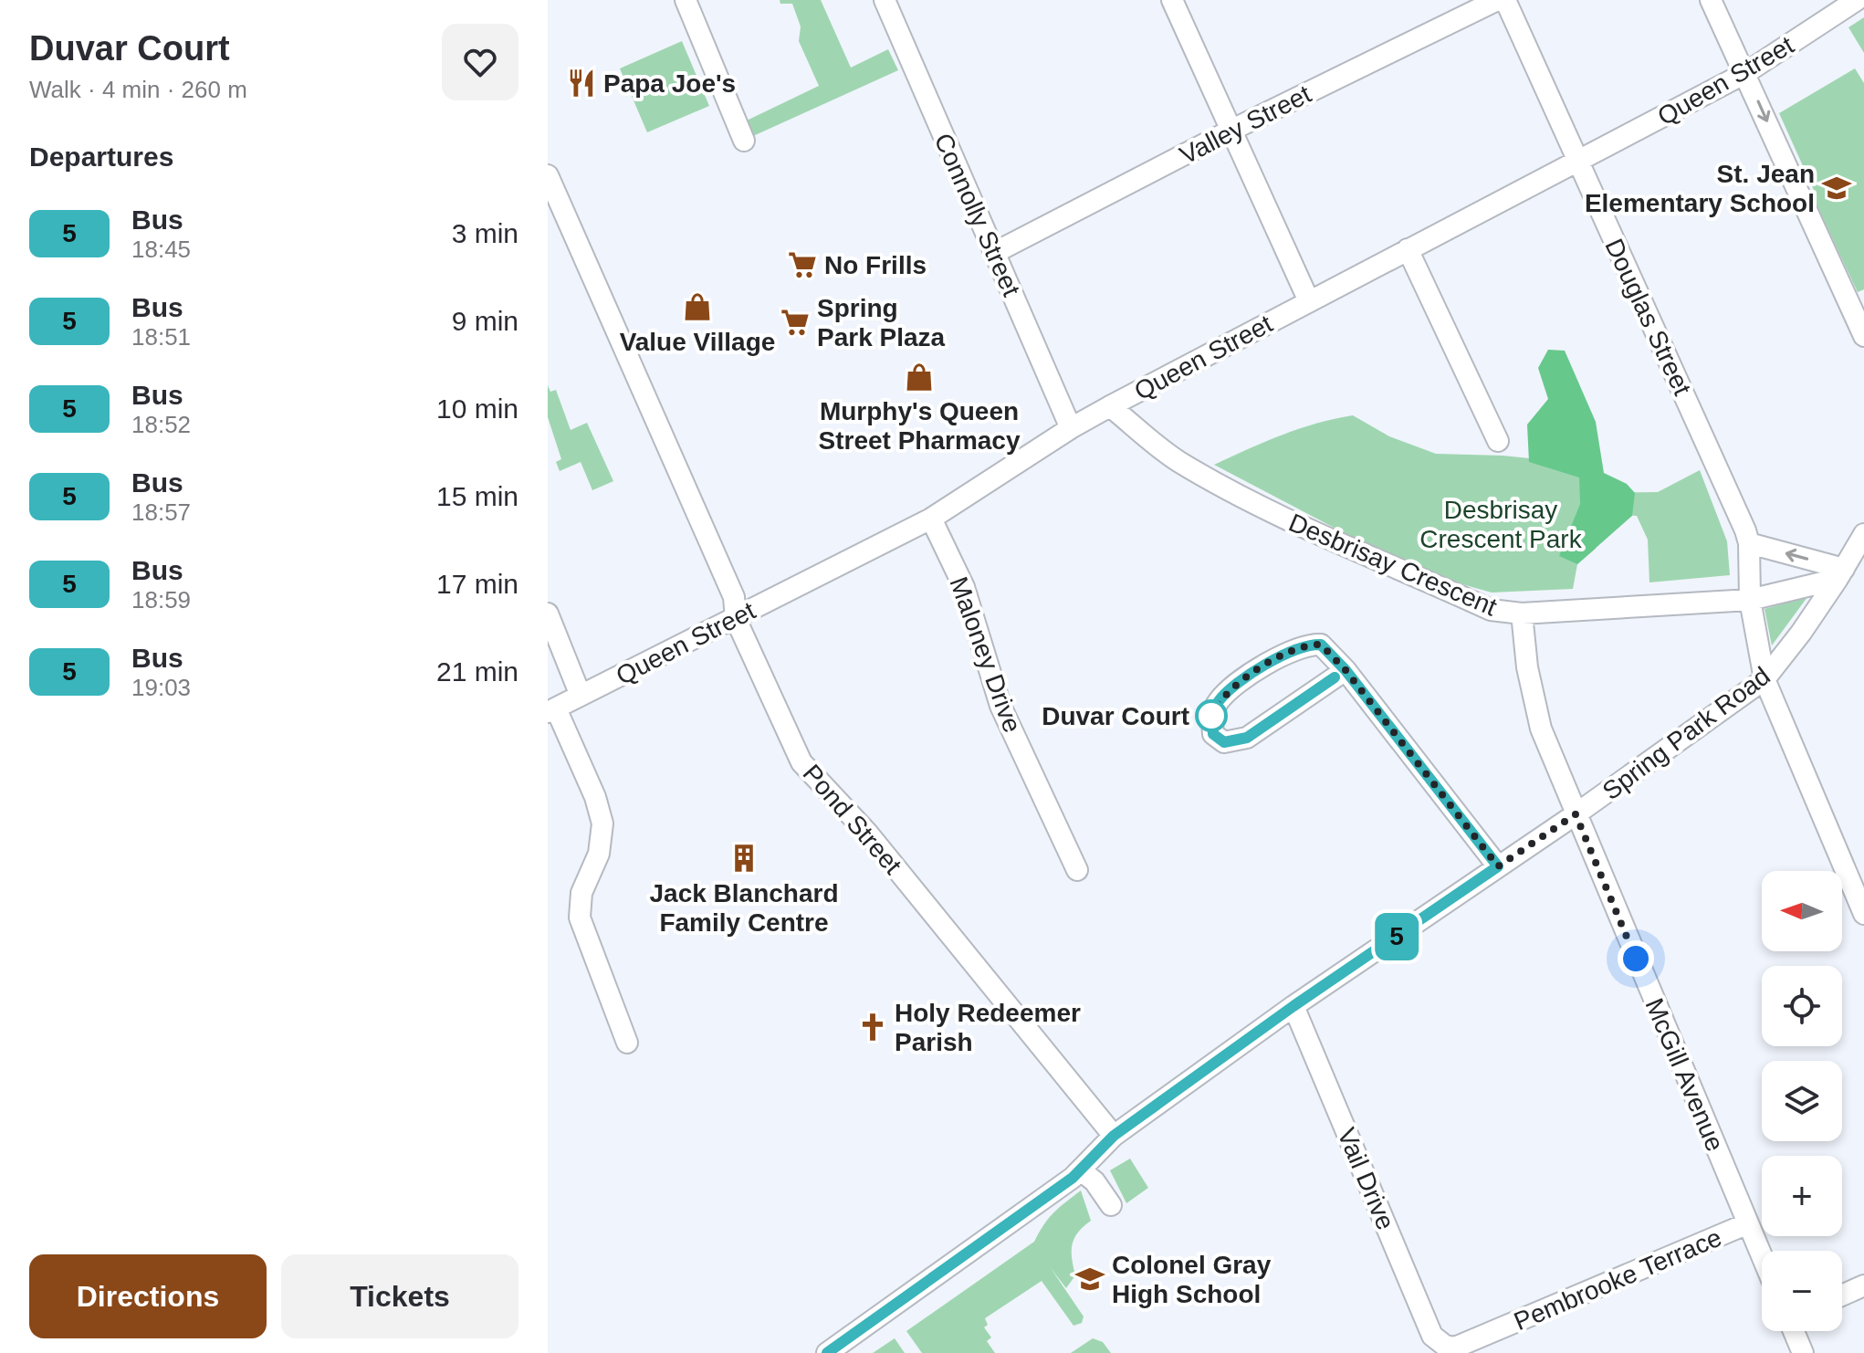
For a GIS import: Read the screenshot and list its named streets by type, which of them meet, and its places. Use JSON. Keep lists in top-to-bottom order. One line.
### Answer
{"streets":{"street":["Queen Street","Valley Street","Connolly Street","Douglas Street","Desbrisay Crescent","Maloney Drive","Spring Park Road","Pond Street","McGill Avenue","Vail Drive","Pembrooke Terrace"]},"crossings":[["Queen Street","Connolly Street"],["Queen Street","Douglas Street"],["Queen Street","Desbrisay Crescent"],["Queen Street","Maloney Drive"],["Queen Street","Pond Street"],["Valley Street","Connolly Street"],["Douglas Street","Desbrisay Crescent"],["Douglas Street","Spring Park Road"],["Desbrisay Crescent","Spring Park Road"],["Desbrisay Crescent","McGill Avenue"],["Spring Park Road","Pond Street"],["Spring Park Road","McGill Avenue"],["Spring Park Road","Vail Drive"],["McGill Avenue","Pembrooke Terrace"],["Vail Drive","Pembrooke Terrace"]],"parks":["Desbrisay Crescent Park"],"places":{"restaurant":["Papa Joe's"],"school or university":["St. Jean Elementary School","Colonel Gray High School"],"supermarket":["No Frills","Spring Park Plaza"],"shop":["Value Village","Murphy's Queen Street Pharmacy"],"other":["Duvar Court"],"building":["Jack Blanchard Family Centre"],"church":["Holy Redeemer Parish"]},"lines":["bus line 5"],"north":"left","page":{"heading":[["Duvar Court","Walk · 4 min · 260 m"],"Departures"],"on_map":"5","list":[{"mark":"5","name":"Bus","note":"18:45","value":"3 min"},{"mark":"5","name":"Bus","note":"18:51","value":"9 min"},{"mark":"5","name":"Bus","note":"18:52","value":"10 min"},{"mark":"5","name":"Bus","note":"18:57","value":"15 min"},{"mark":"5","name":"Bus","note":"18:59","value":"17 min"},{"mark":"5","name":"Bus","note":"19:03","value":"21 min"}],"map_buttons":["+","−"],"buttons":["Directions","Tickets"]}}
